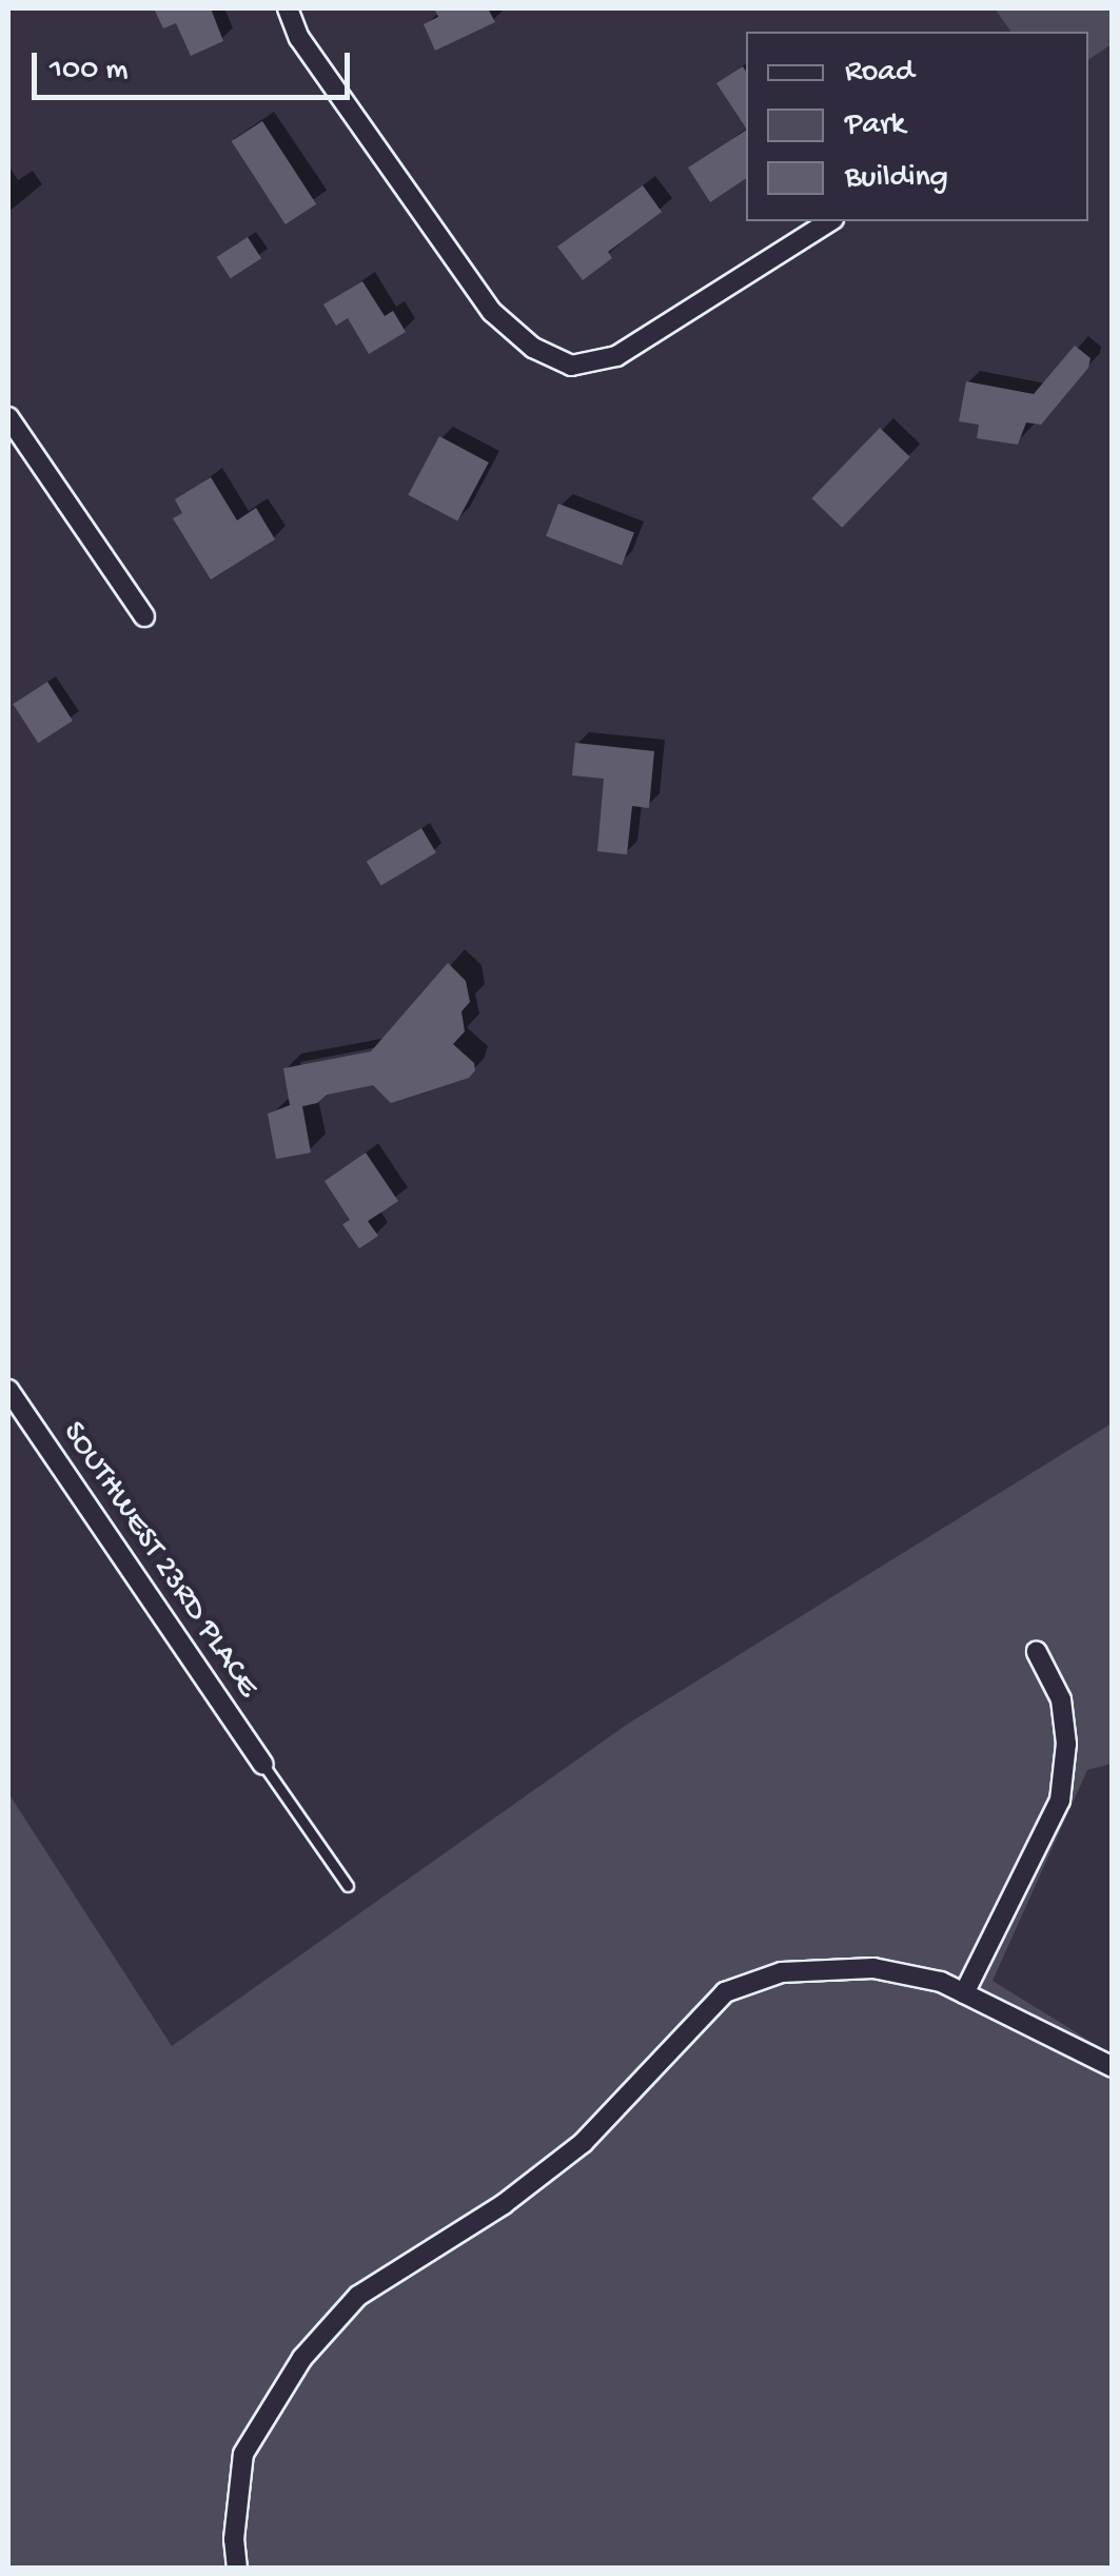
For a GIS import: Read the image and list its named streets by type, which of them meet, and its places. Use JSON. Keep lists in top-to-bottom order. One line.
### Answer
{"streets":{"street":["SOUTHWEST 23RD PLACE"]},"legend":["Road","Park","Building"],"scale_bar":"100 m"}
